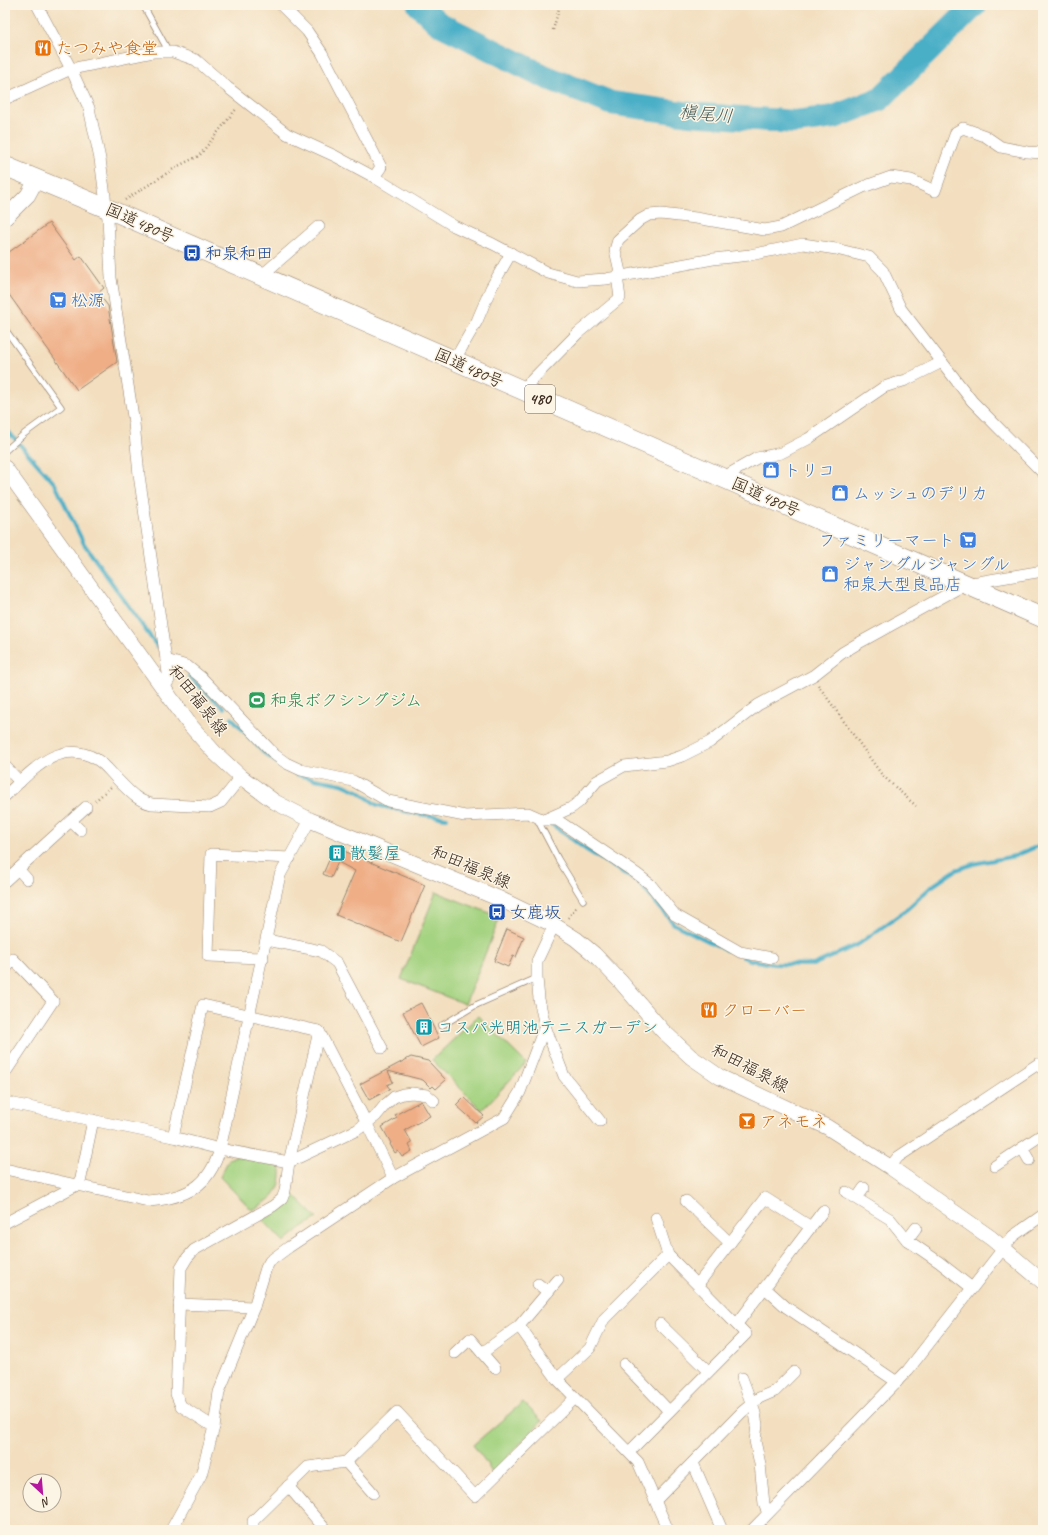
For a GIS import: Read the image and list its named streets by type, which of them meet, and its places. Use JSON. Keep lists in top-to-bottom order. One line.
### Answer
{"streets":{"highway":["国道480号","480"],"main road":["和田福泉線"]},"water":["槇尾川"],"places":{"restaurant":["たつみや食堂","クローバー"],"bus stop":["和泉和田","女鹿坂"],"supermarket":["松源","ファミリーマート"],"shop":["トリコ","ムッシュのデリカ","ジャングルジャングル 和泉大型良品店"],"sports":["和泉ボクシングジム"],"building":["散髪屋","コスパ光明池テニスガーデン"],"bar":["アネモネ"]},"north":"bottom right"}
